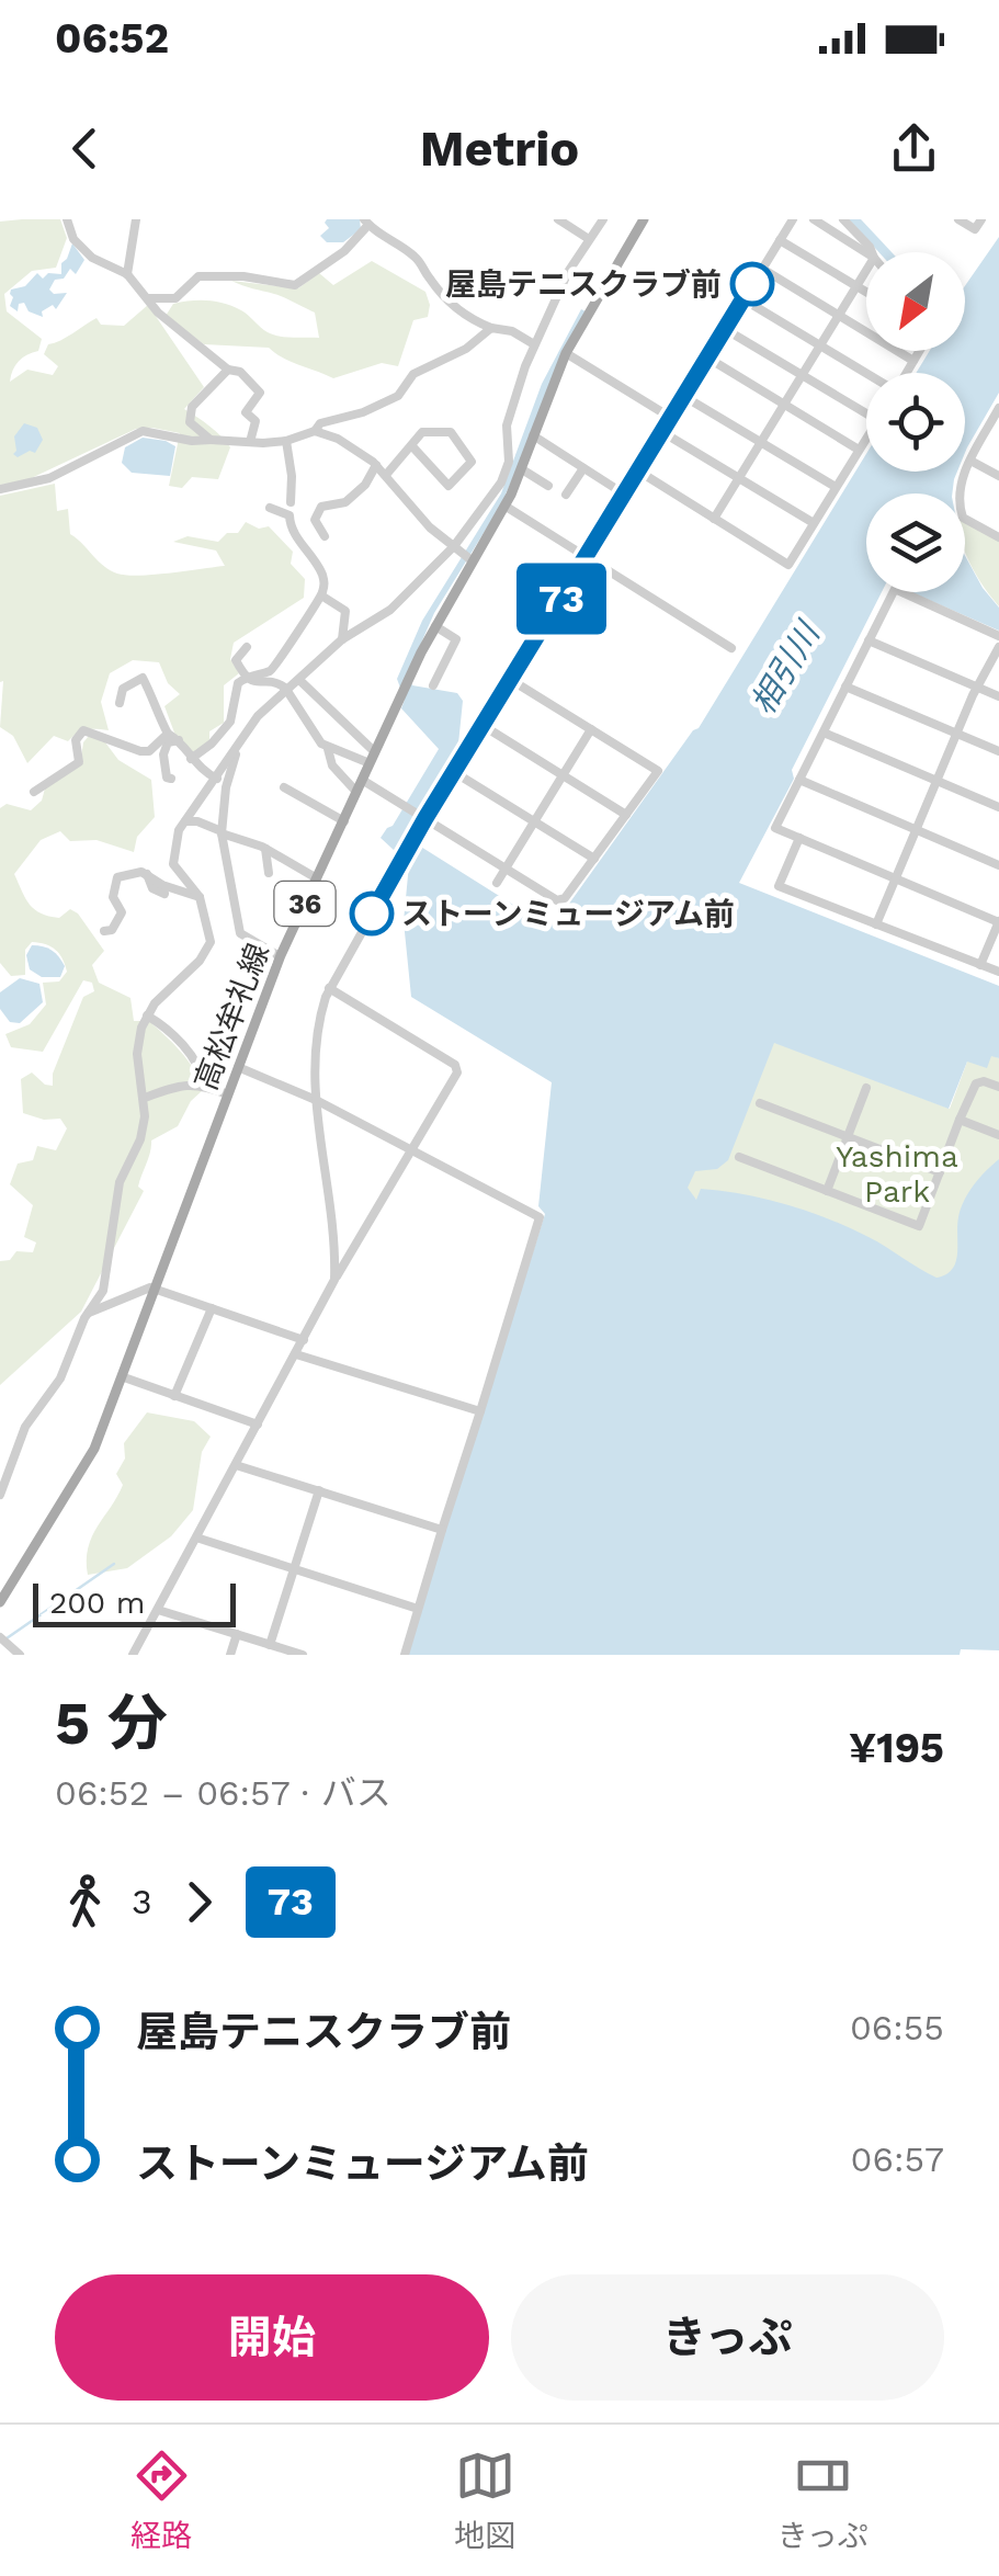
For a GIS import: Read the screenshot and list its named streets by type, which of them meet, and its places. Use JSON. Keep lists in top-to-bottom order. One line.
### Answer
{"streets":{"main road":["36","高松牟礼線"]},"water":["相引川"],"parks":["Yashima Park"],"places":["屋島テニスクラブ前","ストーンミュージアム前"],"lines":["bus line 73"],"scale_bar":"200 m","north":"bottom left","page":{"status":"06:52","header":"Metrio","on_map":"73","scale":"200 m","heading":["5 分","06:52 – 06:57 · バス","¥195"],"legs":["3","73"],"list":[{"name":"屋島テニスクラブ前","value":"06:55"},{"name":"ストーンミュージアム前","value":"06:57"}],"buttons":["開始","きっぷ"],"tabs":["経路","地図","きっぷ"]}}
